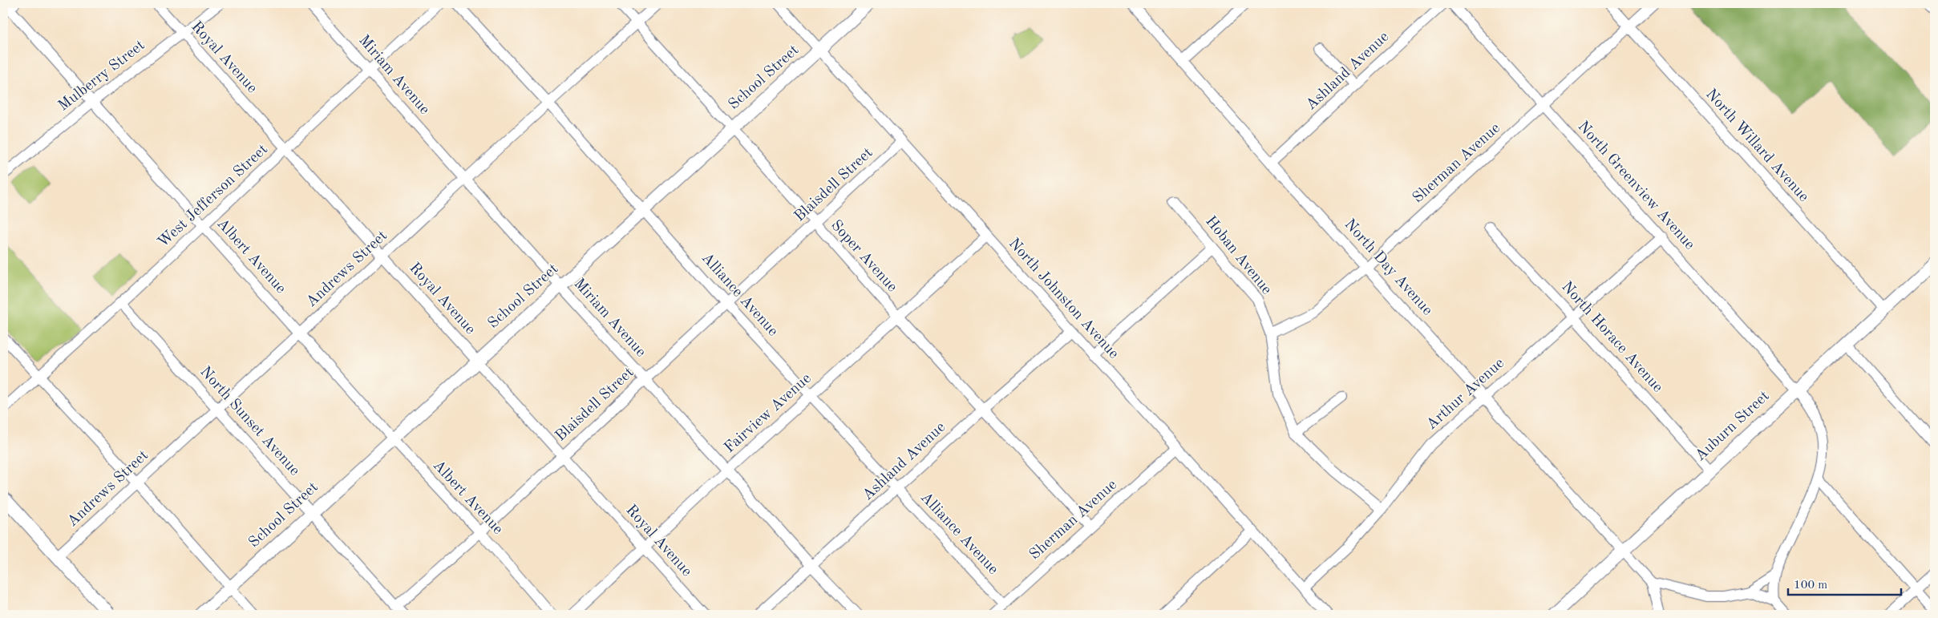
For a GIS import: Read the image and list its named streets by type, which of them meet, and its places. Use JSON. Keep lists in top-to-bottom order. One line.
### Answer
{"streets":{"main road":["School Street","Auburn Street"],"street":["Royal Avenue","Ashland Avenue","Miriam Avenue","Mulberry Street","North Willard Avenue","Sherman Avenue","Blaisdell Street","North Greenview Avenue","West Jefferson Street","Hoban Avenue","Albert Avenue","Soper Avenue","North Day Avenue","Andrews Street","Alliance Avenue","North Johnston Avenue","North Horace Avenue","Arthur Avenue","Fairview Avenue","North Sunset Avenue"]},"crossings":[["Royal Avenue","Mulberry Street"],["Royal Avenue","School Street"],["Royal Avenue","Blaisdell Street"],["Royal Avenue","West Jefferson Street"],["Royal Avenue","Andrews Street"],["Royal Avenue","Fairview Avenue"],["Ashland Avenue","Miriam Avenue"],["Ashland Avenue","Soper Avenue"],["Ashland Avenue","North Day Avenue"],["Ashland Avenue","Alliance Avenue"],["Ashland Avenue","North Johnston Avenue"],["Miriam Avenue","School Street"],["Miriam Avenue","Blaisdell Street"],["Miriam Avenue","West Jefferson Street"],["Miriam Avenue","Andrews Street"],["Miriam Avenue","Fairview Avenue"],["Mulberry Street","Albert Avenue"],["School Street","Albert Avenue"],["School Street","Soper Avenue"],["School Street","Alliance Avenue"],["School Street","North Johnston Avenue"],["School Street","North Sunset Avenue"],["North Willard Avenue","Sherman Avenue"],["North Willard Avenue","Auburn Street"],["Sherman Avenue","North Greenview Avenue"],["Sherman Avenue","Hoban Avenue"],["Sherman Avenue","Soper Avenue"],["Sherman Avenue","North Day Avenue"],["Sherman Avenue","Alliance Avenue"],["Sherman Avenue","North Johnston Avenue"],["Blaisdell Street","Albert Avenue"],["Blaisdell Street","Soper Avenue"],["Blaisdell Street","Alliance Avenue"],["Blaisdell Street","North Johnston Avenue"],["Blaisdell Street","North Sunset Avenue"],["North Greenview Avenue","Arthur Avenue"],["North Greenview Avenue","Auburn Street"],["West Jefferson Street","Albert Avenue"],["West Jefferson Street","North Sunset Avenue"],["Hoban Avenue","Arthur Avenue"],["Albert Avenue","Andrews Street"],["Soper Avenue","Andrews Street"],["Soper Avenue","Fairview Avenue"],["North Day Avenue","Arthur Avenue"],["North Day Avenue","Auburn Street"],["Andrews Street","Alliance Avenue"],["Andrews Street","North Sunset Avenue"],["Alliance Avenue","Fairview Avenue"],["North Johnston Avenue","Arthur Avenue"],["North Johnston Avenue","Fairview Avenue"],["North Horace Avenue","Arthur Avenue"],["North Horace Avenue","Auburn Street"]],"scale_bar":"100 m"}
